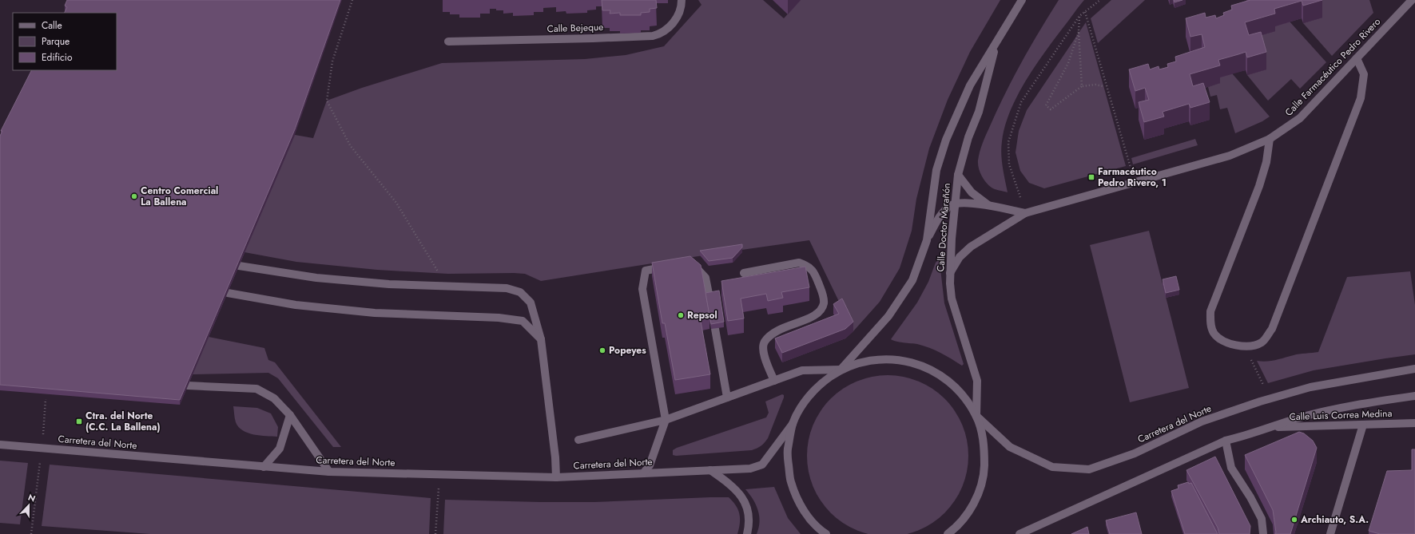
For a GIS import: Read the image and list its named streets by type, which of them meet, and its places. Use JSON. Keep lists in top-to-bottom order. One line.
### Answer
{"streets":{"street":["Calle Bejeque","Calle Farmacéutico Pedro Rivero","Calle Doctor Marañón","Calle Luis Correa Medina","Carretera del Norte"]},"crossings":[["Calle Farmacéutico Pedro Rivero","Calle Doctor Marañón"],["Calle Doctor Marañón","Carretera del Norte"]],"places":{"transit":["Farmacéutico Pedro Rivero, 1","Ctra. del Norte (C.C. La Ballena)"],"other":["Centro Comercial La Ballena","Repsol","Popeyes","Archiauto, S.A."]},"legend":["Calle","Parque","Edificio"],"north":"top"}
